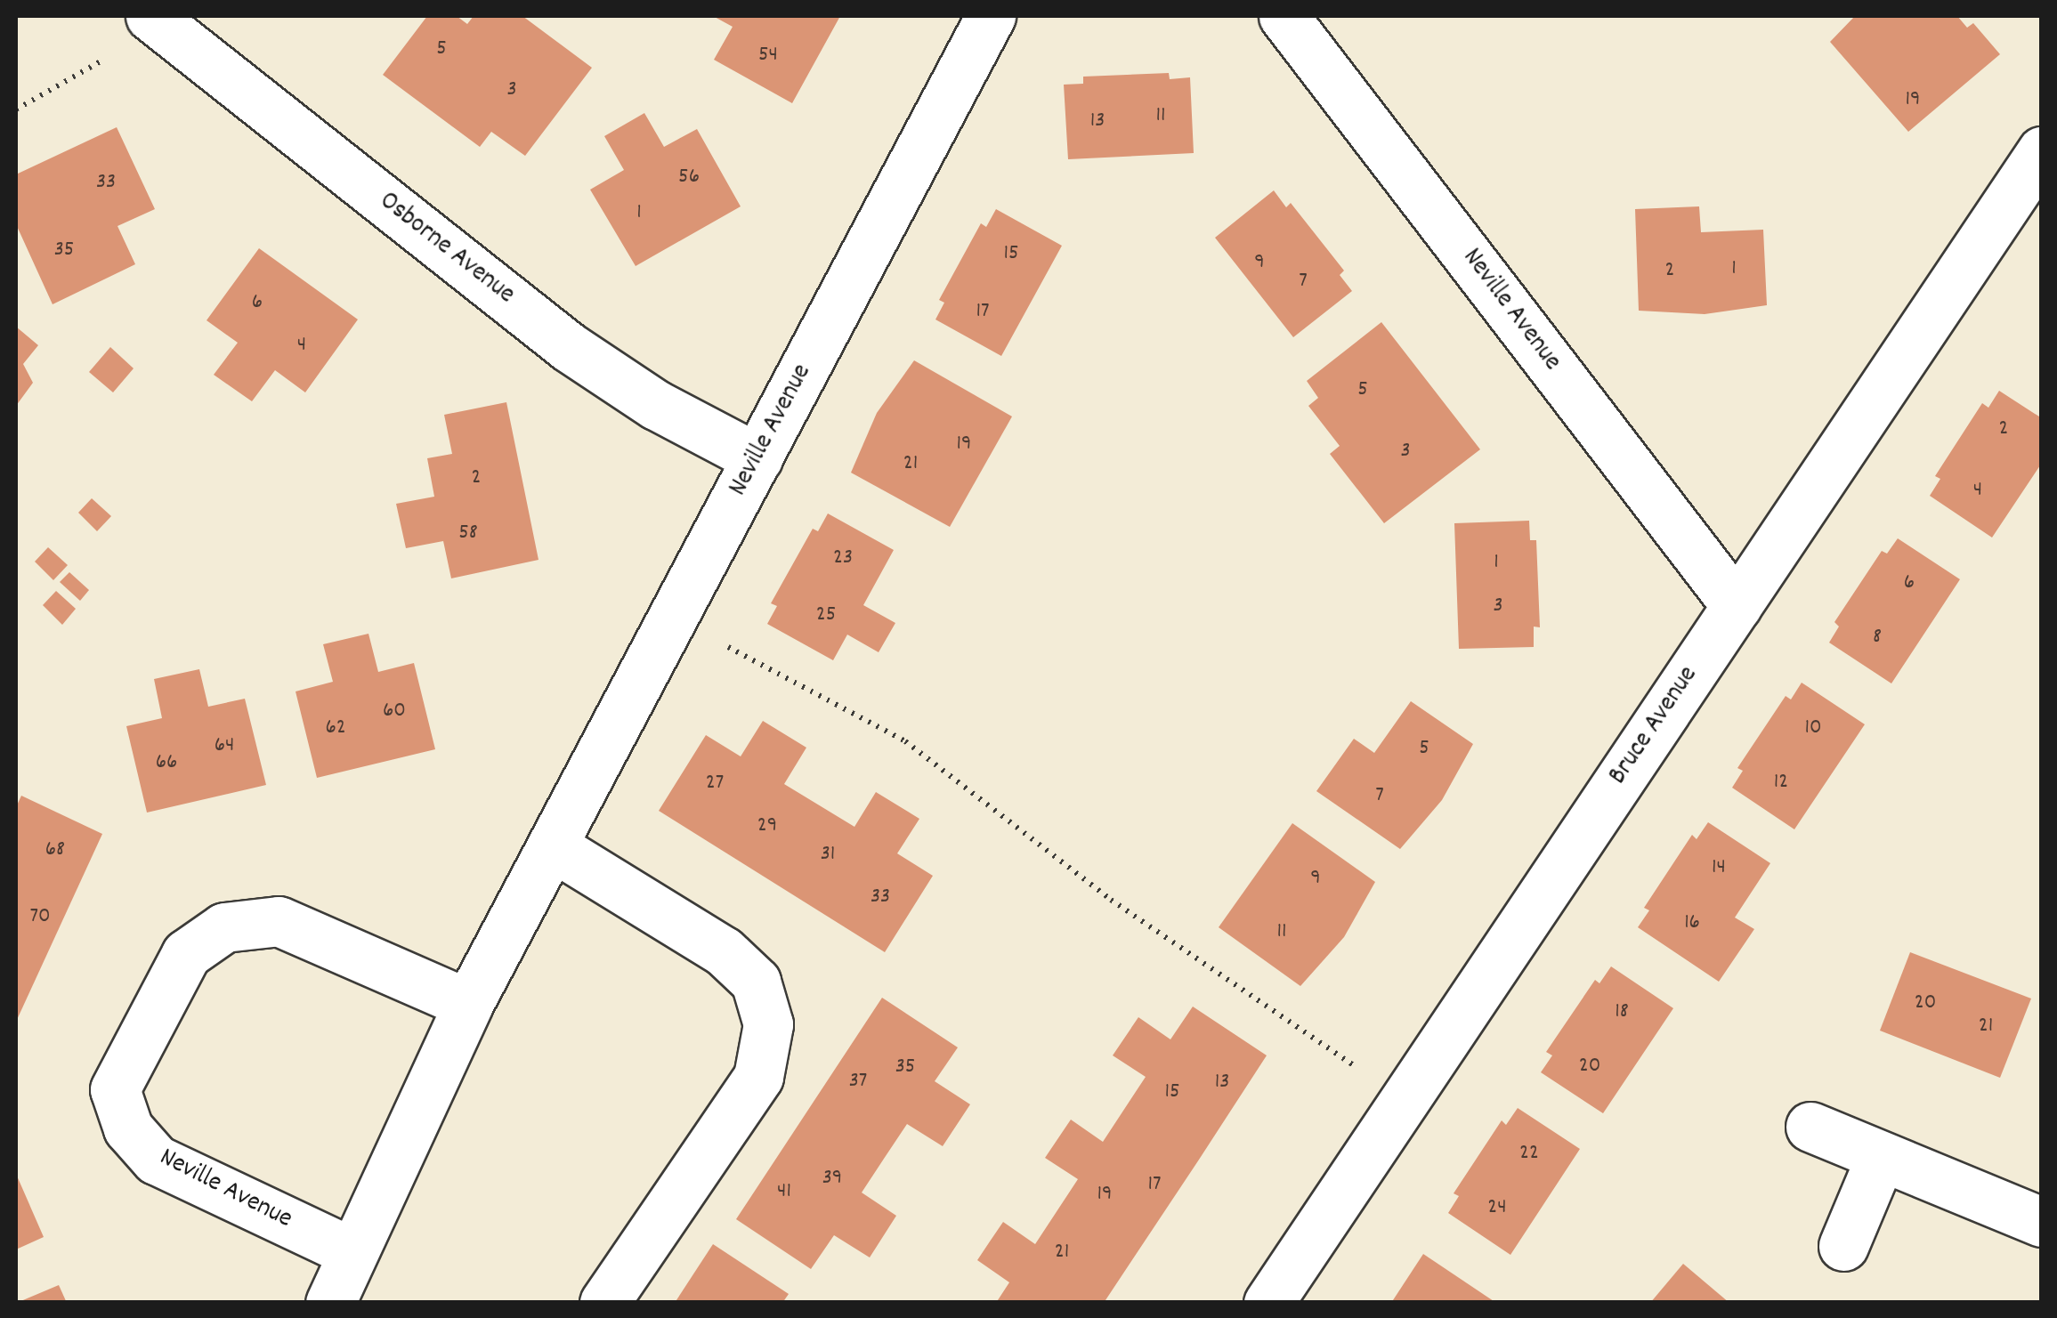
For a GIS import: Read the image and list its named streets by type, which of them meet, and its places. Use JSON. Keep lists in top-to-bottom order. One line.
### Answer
{"streets":{"street":["Osborne Avenue","Neville Avenue","Bruce Avenue"]},"crossings":[["Osborne Avenue","Neville Avenue"],["Neville Avenue","Bruce Avenue"]],"house_numbers":["5","54","3","19","11","13","56","33","1","35","15","9","1","2","7","6","17","4","5","2","19","3","21","2","4","58","23","1","6","3","25","8","60","62","10","64","5","66","12","27","7","29","68","31","14","9","33","70","16","11","20","18","21","20","35","37","13","15","22","39","17","41","19","24","21"]}
